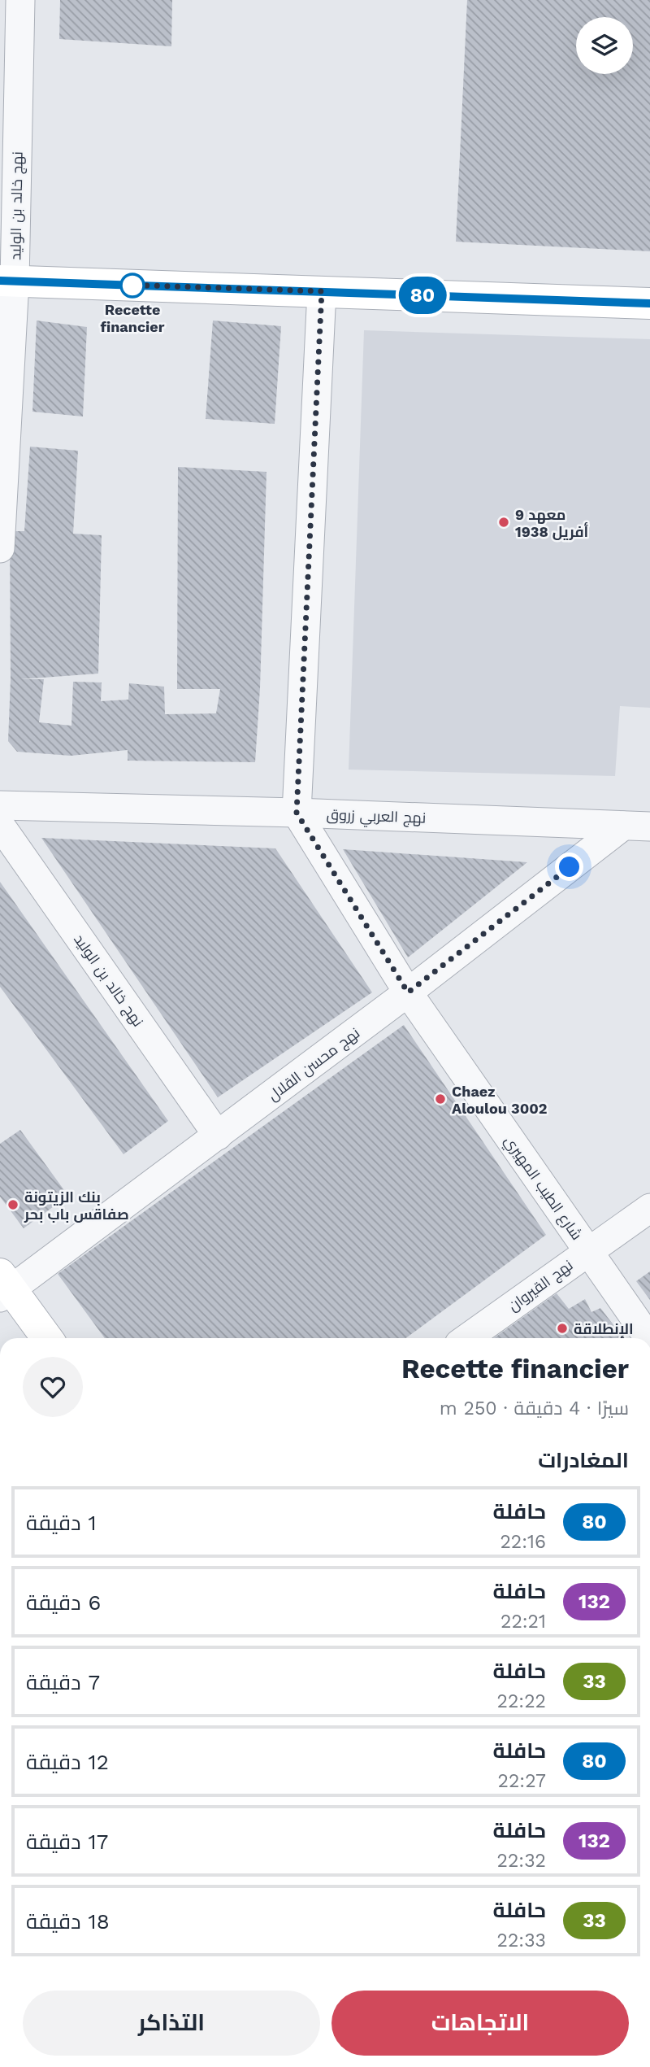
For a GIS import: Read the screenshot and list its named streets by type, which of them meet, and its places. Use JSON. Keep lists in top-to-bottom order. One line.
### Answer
{"streets":{"street":["نهج خالد بن الوليد","نهج العربي زروق","نهج محسن القلال","شارع الطيب المهيري","نهج القيروان"]},"crossings":[["نهج خالد بن الوليد","نهج محسن القلال"],["نهج العربي زروق","نهج محسن القلال"],["نهج العربي زروق","شارع الطيب المهيري"],["نهج محسن القلال","شارع الطيب المهيري"],["شارع الطيب المهيري","نهج القيروان"]],"places":["Recette financier","معهد 9 أفريل 1938","Chaez Aloulou 3002","بنك الزيتونة صفاقس باب بحر","الإنطلاقة"],"lines":["bus line 80"],"page":{"on_map":"80","heading":[["Recette financier","سيرًا · 4 دقيقة · 250 m"],"المغادرات"],"list":[{"mark":"80","name":"حافلة","note":"22:16","value":"1 دقيقة"},{"mark":"132","name":"حافلة","note":"22:21","value":"6 دقيقة"},{"mark":"33","name":"حافلة","note":"22:22","value":"7 دقيقة"},{"mark":"80","name":"حافلة","note":"22:27","value":"12 دقيقة"},{"mark":"132","name":"حافلة","note":"22:32","value":"17 دقيقة"},{"mark":"33","name":"حافلة","note":"22:33","value":"18 دقيقة"}],"buttons":["الاتجاهات","التذاكر"]}}
